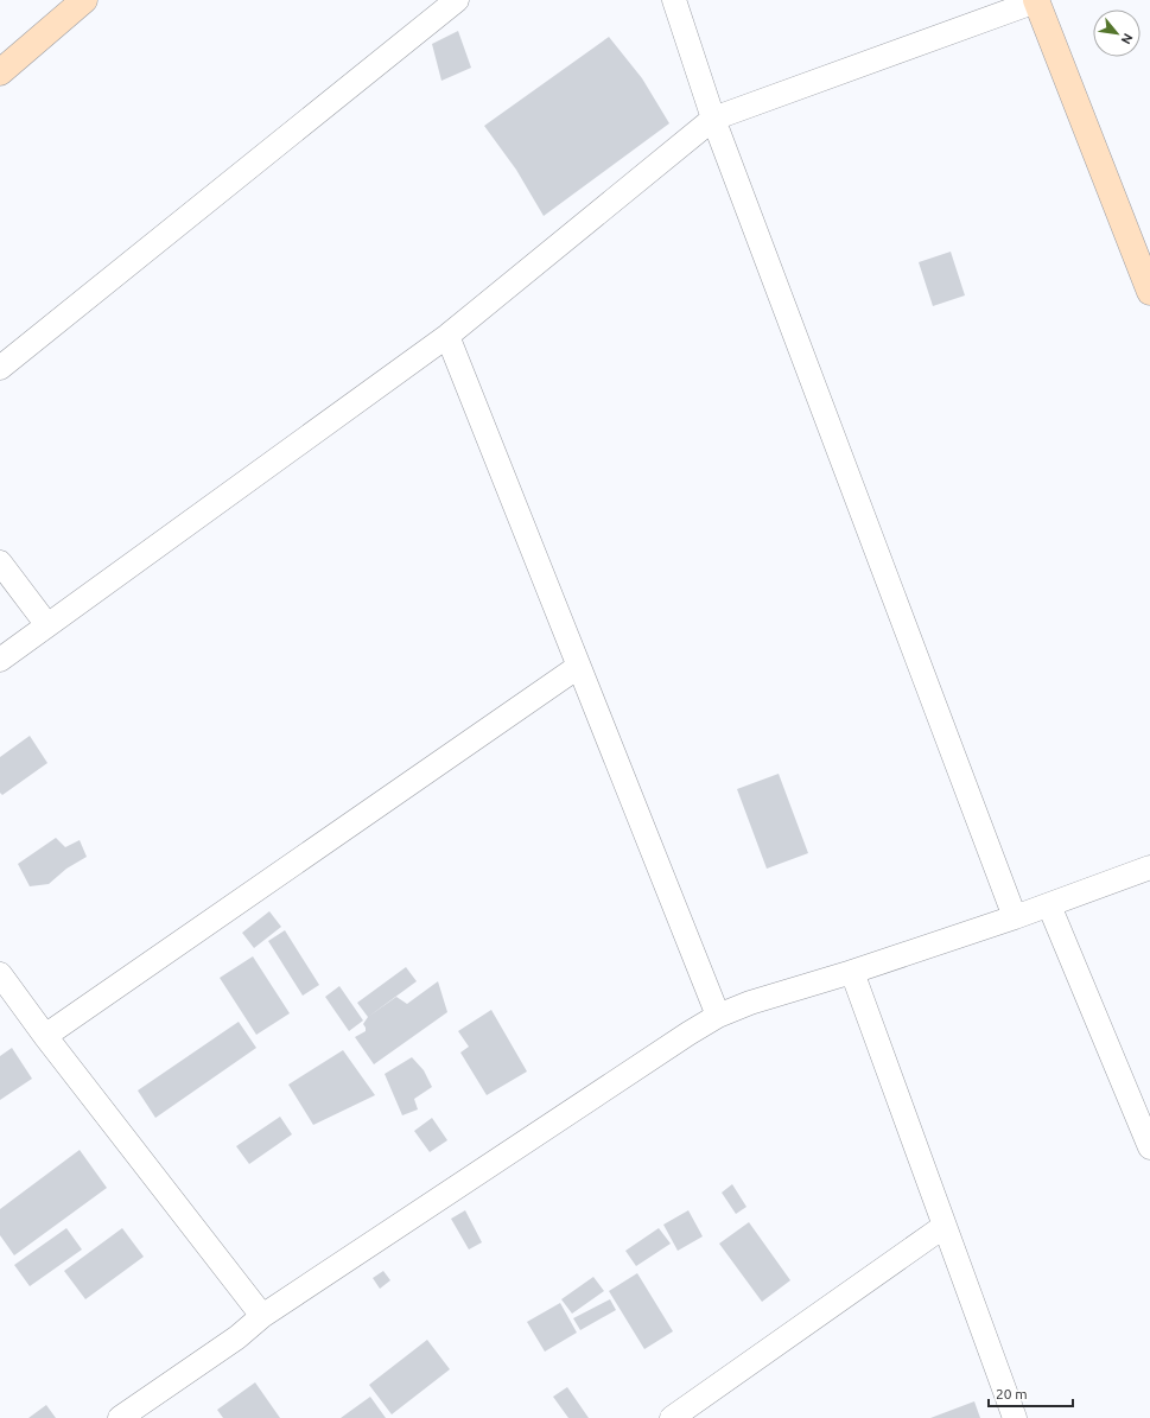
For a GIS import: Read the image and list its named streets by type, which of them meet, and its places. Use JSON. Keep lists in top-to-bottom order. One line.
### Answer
{"scale_bar":"20 m","north":"bottom right"}
